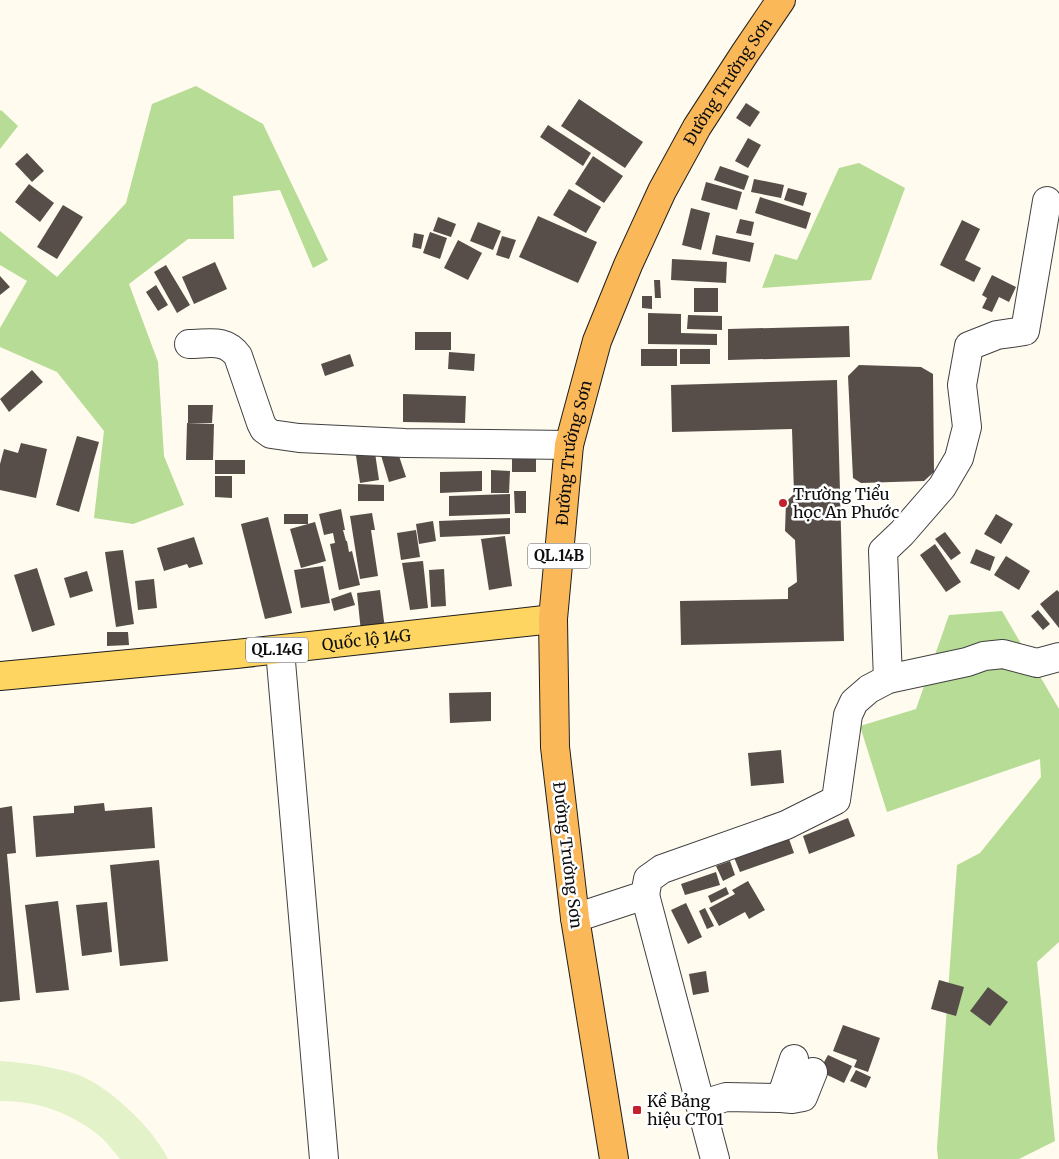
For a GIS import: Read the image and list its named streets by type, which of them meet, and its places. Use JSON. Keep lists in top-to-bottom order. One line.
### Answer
{"streets":{"highway":["Đường Trường Sơn","QL.14B"],"main road":["Quốc lộ 14G","QL.14G"]},"crossings":[["Đường Trường Sơn","Quốc lộ 14G"]],"places":{"other":["Trường Tiểu học An Phước"],"transit":["Kề Bảng hiệu CT01"]}}
